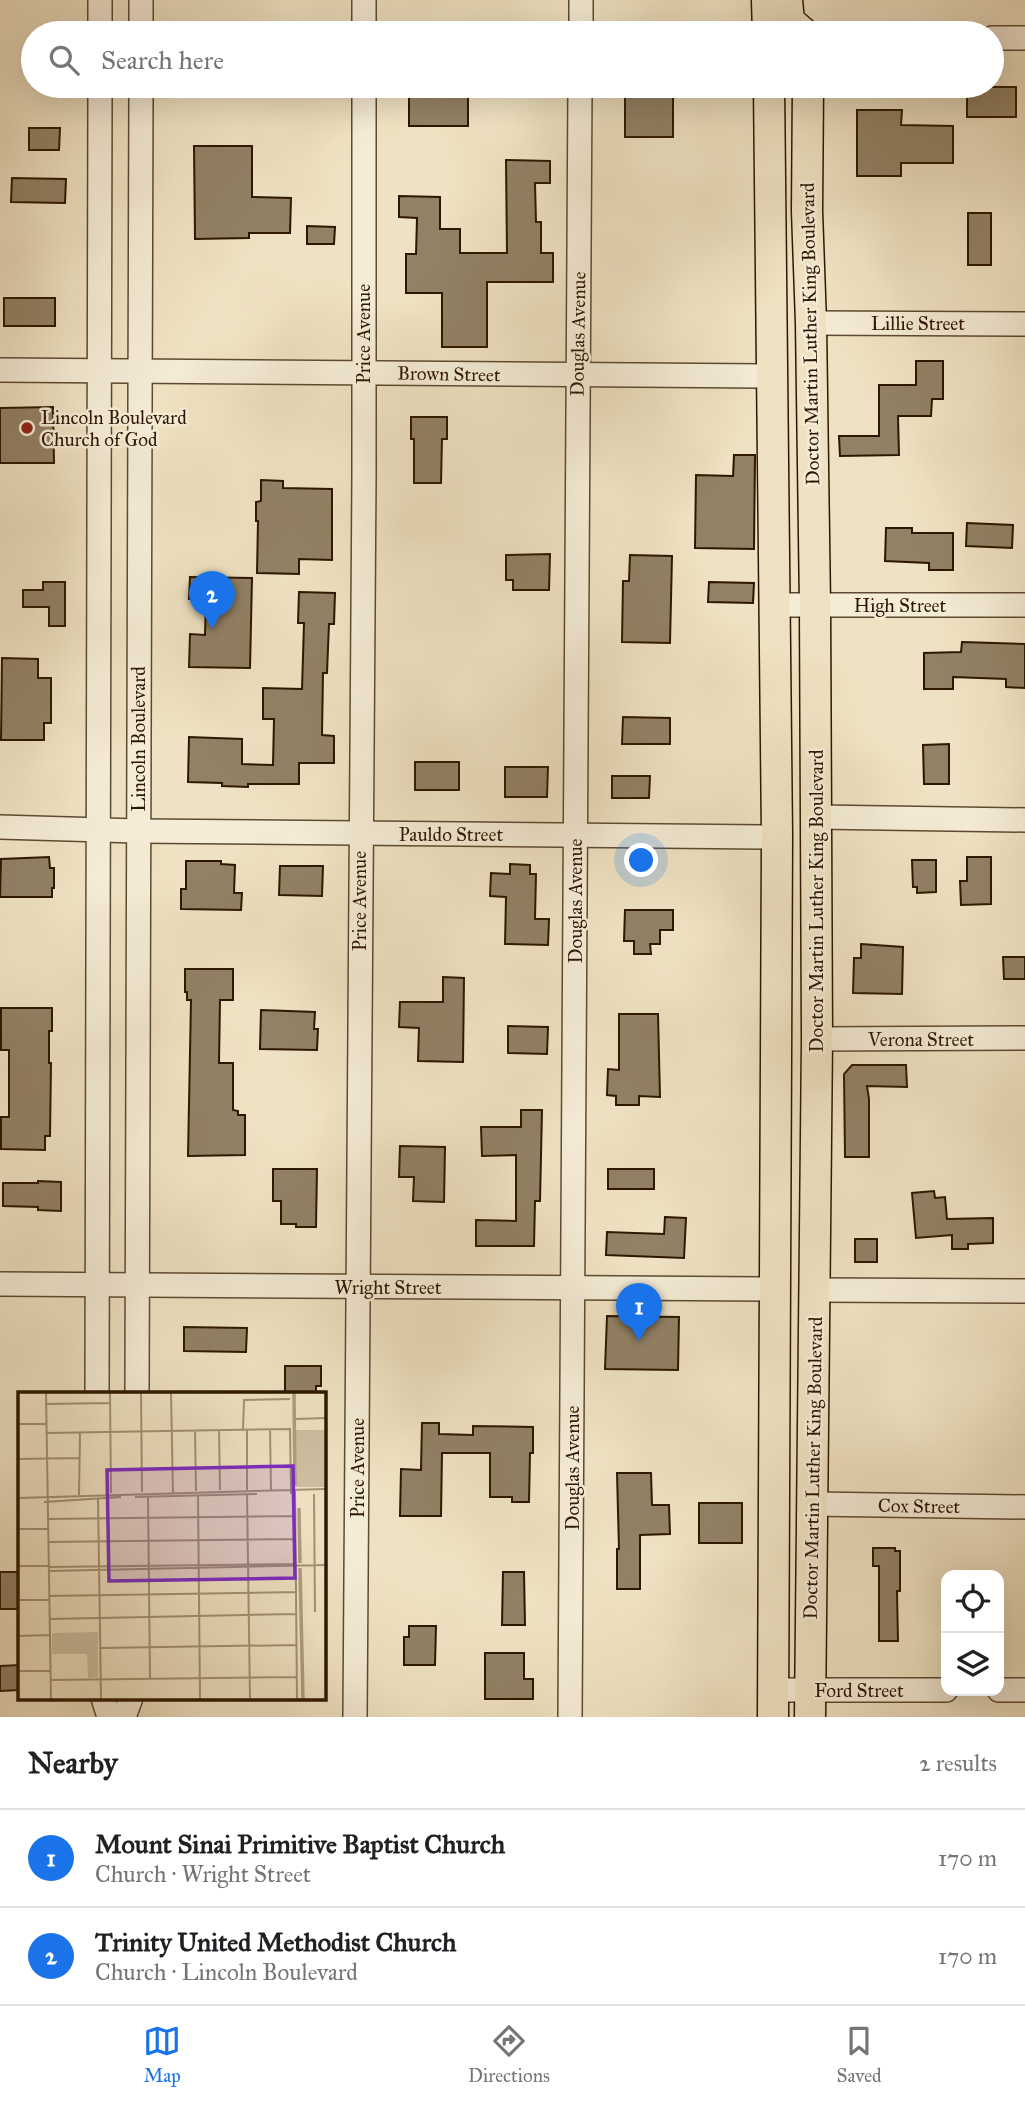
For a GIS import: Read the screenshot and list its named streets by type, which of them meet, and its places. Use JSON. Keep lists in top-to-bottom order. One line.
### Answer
{"streets":{"main road":["Doctor Martin Luther King Boulevard"],"street":["Lillie Street","Price Avenue","Douglas Avenue","Brown Street","High Street","Lincoln Boulevard","Pauldo Street","Verona Street","Wright Street","Cox Street","Ford Street"]},"crossings":[["Lillie Street","Doctor Martin Luther King Boulevard"],["Price Avenue","Brown Street"],["Price Avenue","Pauldo Street"],["Price Avenue","Wright Street"],["Douglas Avenue","Brown Street"],["Douglas Avenue","Pauldo Street"],["Douglas Avenue","Wright Street"],["Doctor Martin Luther King Boulevard","Brown Street"],["Doctor Martin Luther King Boulevard","High Street"],["Doctor Martin Luther King Boulevard","Pauldo Street"],["Doctor Martin Luther King Boulevard","Verona Street"],["Doctor Martin Luther King Boulevard","Wright Street"],["Doctor Martin Luther King Boulevard","Cox Street"],["Doctor Martin Luther King Boulevard","Ford Street"],["Brown Street","Lincoln Boulevard"],["Lincoln Boulevard","Pauldo Street"],["Lincoln Boulevard","Wright Street"]],"places":["Lincoln Boulevard Church of God"],"page":{"search":"Search here","pins":["2","1"],"heading":["Nearby","2 results"],"list":[{"mark":"1","name":"Mount Sinai Primitive Baptist Church","note":"Church · Wright Street","value":"170 m"},{"mark":"2","name":"Trinity United Methodist Church","note":"Church · Lincoln Boulevard","value":"170 m"}],"nav":["Map","Directions","Saved"]}}
